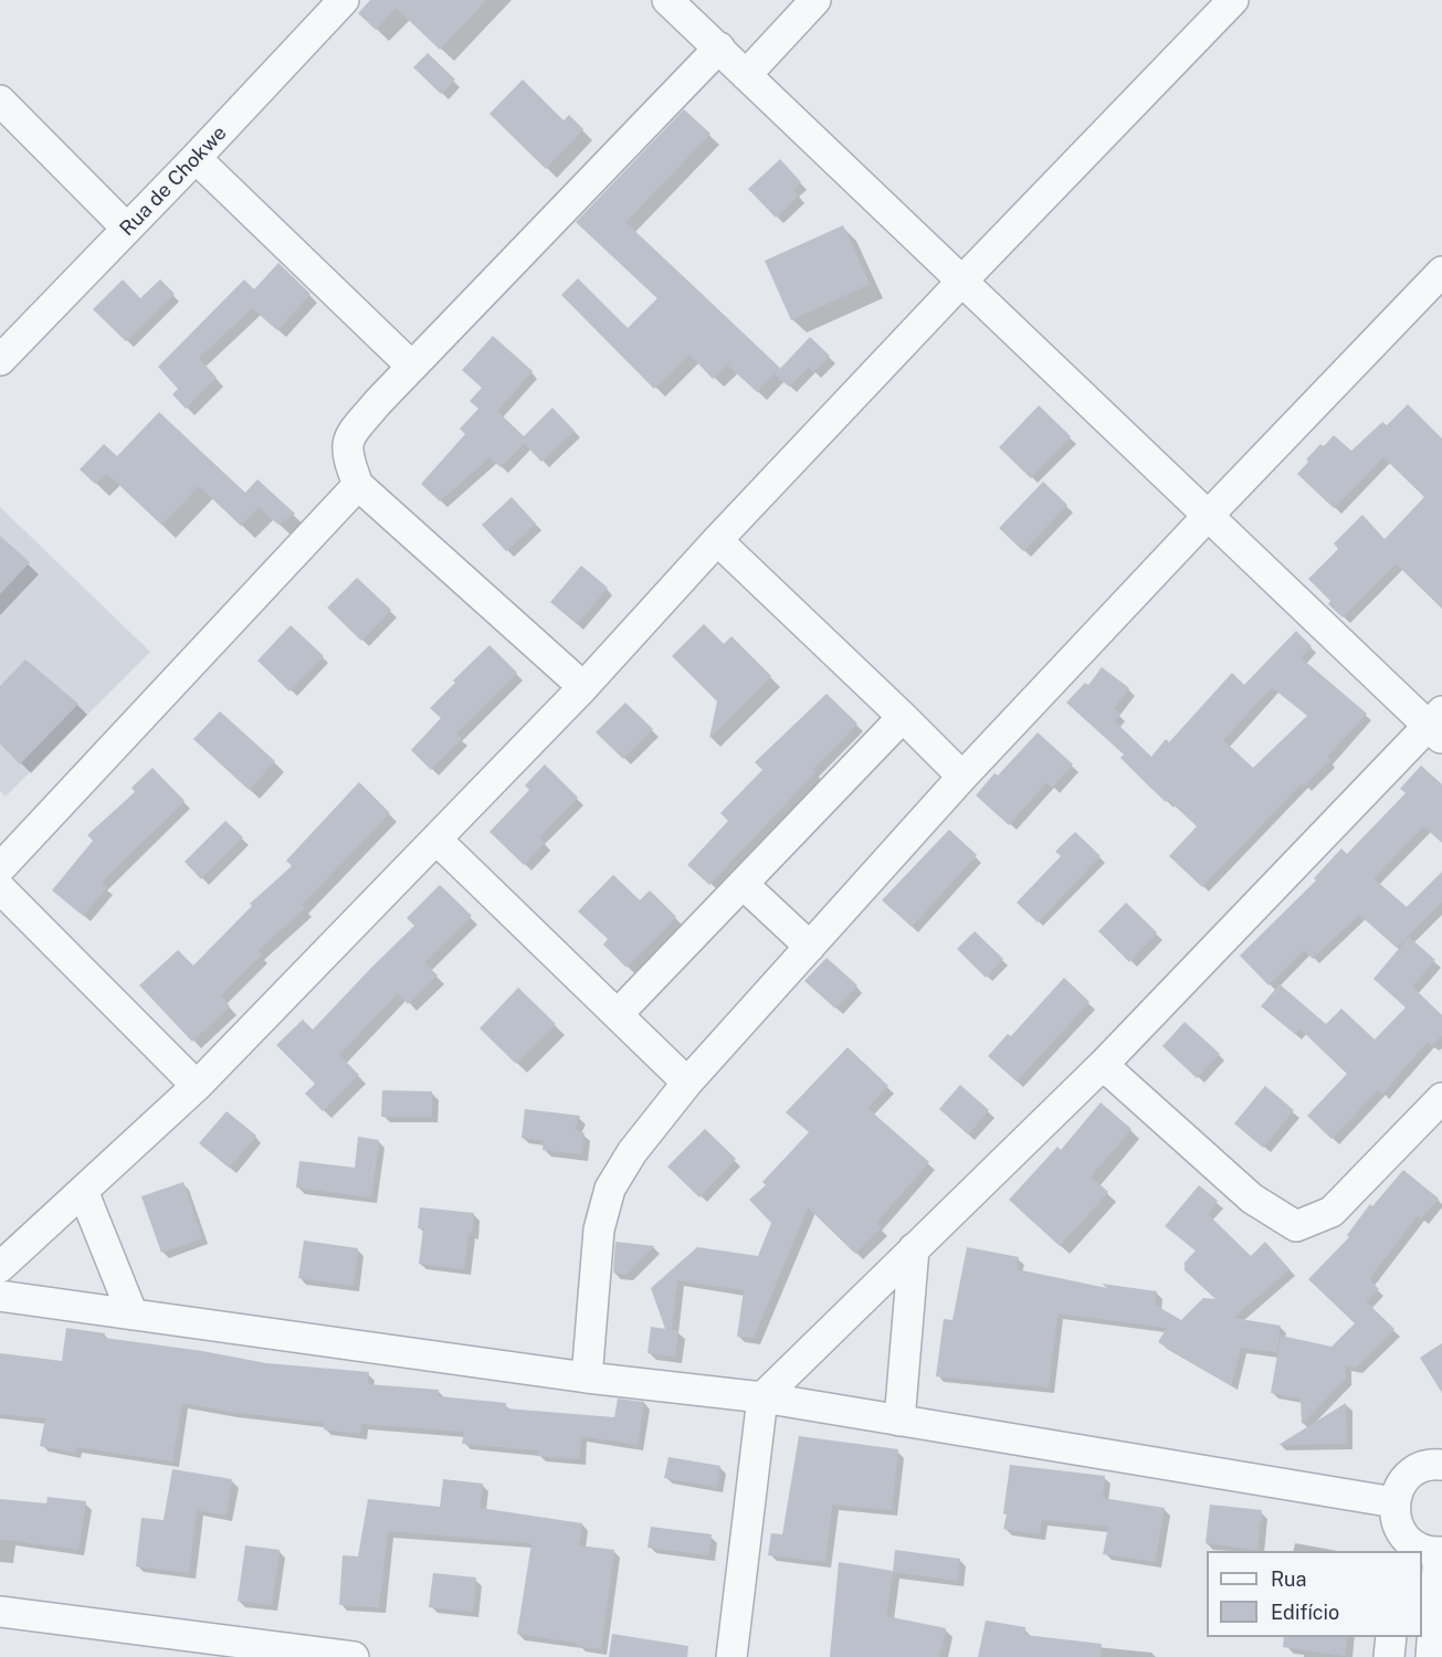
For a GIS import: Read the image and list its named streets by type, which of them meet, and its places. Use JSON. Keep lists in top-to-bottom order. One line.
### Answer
{"streets":{"street":["Rua de Chokwe"]},"legend":["Rua","Edifício"]}
